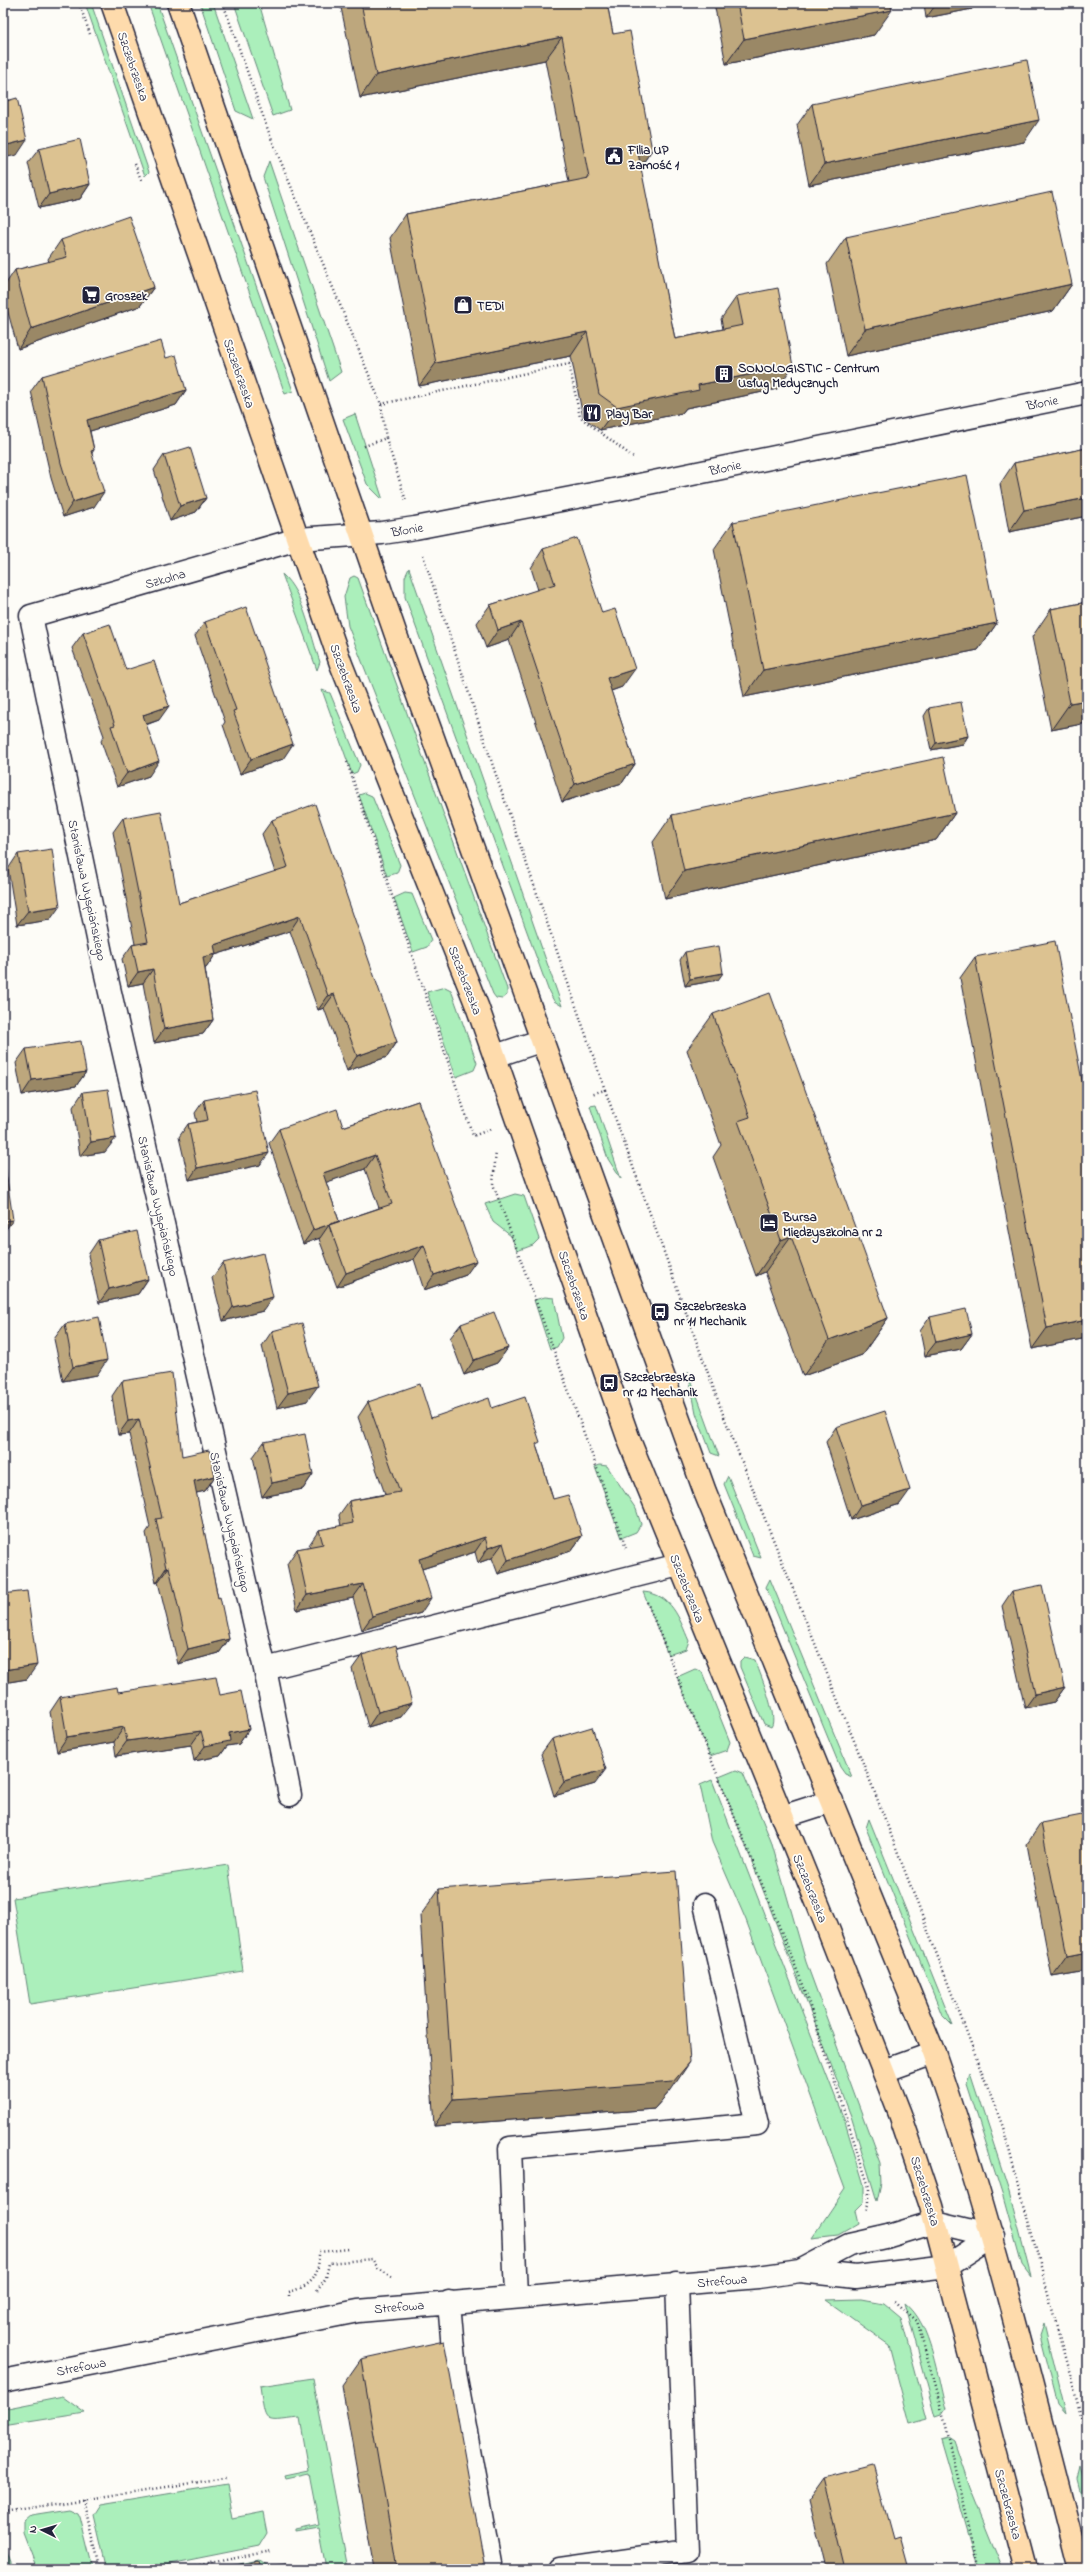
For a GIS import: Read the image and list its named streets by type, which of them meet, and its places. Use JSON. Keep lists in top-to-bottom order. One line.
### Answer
{"streets":{"main road":["Szczebrzeska"],"street":["Błonie","Szkolna","Stanisława Wyspiańskiego","Strefowa"]},"crossings":[["Szczebrzeska","Błonie"],["Szczebrzeska","Szkolna"],["Szczebrzeska","Strefowa"],["Błonie","Szkolna"],["Szkolna","Stanisława Wyspiańskiego"]],"places":{"public building":["Filia UP Zamość 1"],"supermarket":["Groszek"],"shop":["TEDi"],"building":["SONOLOGISTIC - Centrum Usług Medycznych"],"restaurant":["Play Bar"],"hotel":["Bursa Międzyszkolna nr 2"],"bus stop":["Szczebrzeska nr 11 Mechanik","Szczebrzeska nr 12 Mechanik"]},"north":"left"}
